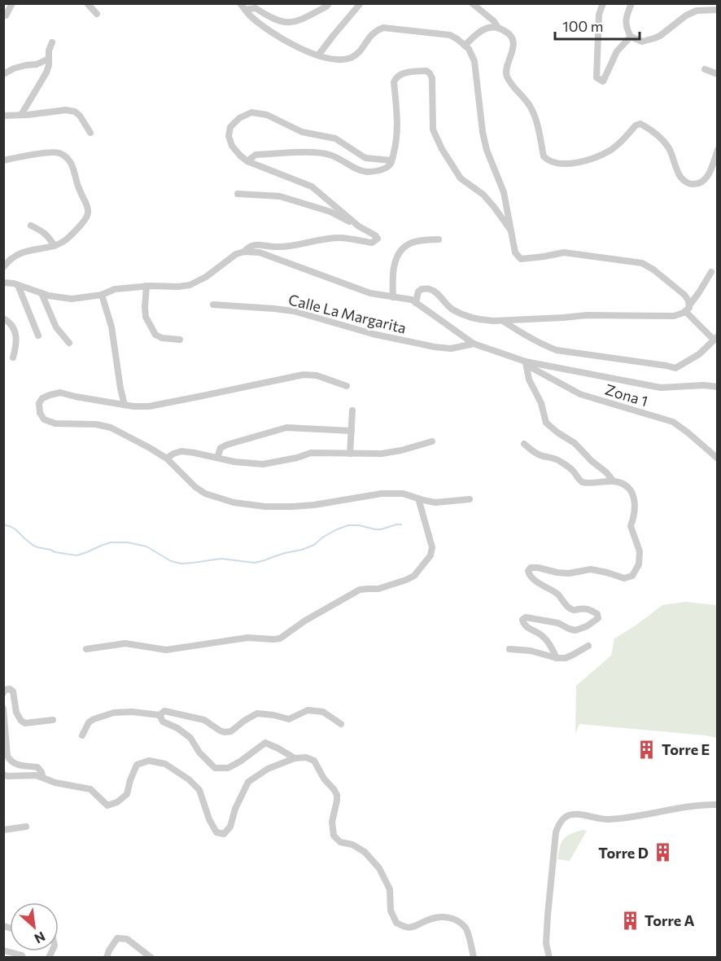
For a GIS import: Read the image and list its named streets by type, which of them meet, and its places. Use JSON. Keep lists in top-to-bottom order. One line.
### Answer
{"streets":{"street":["Calle La Margarita","Zona 1"]},"places":{"building":["Torre E","Torre D","Torre A"]},"scale_bar":"100 m","north":"bottom right"}
